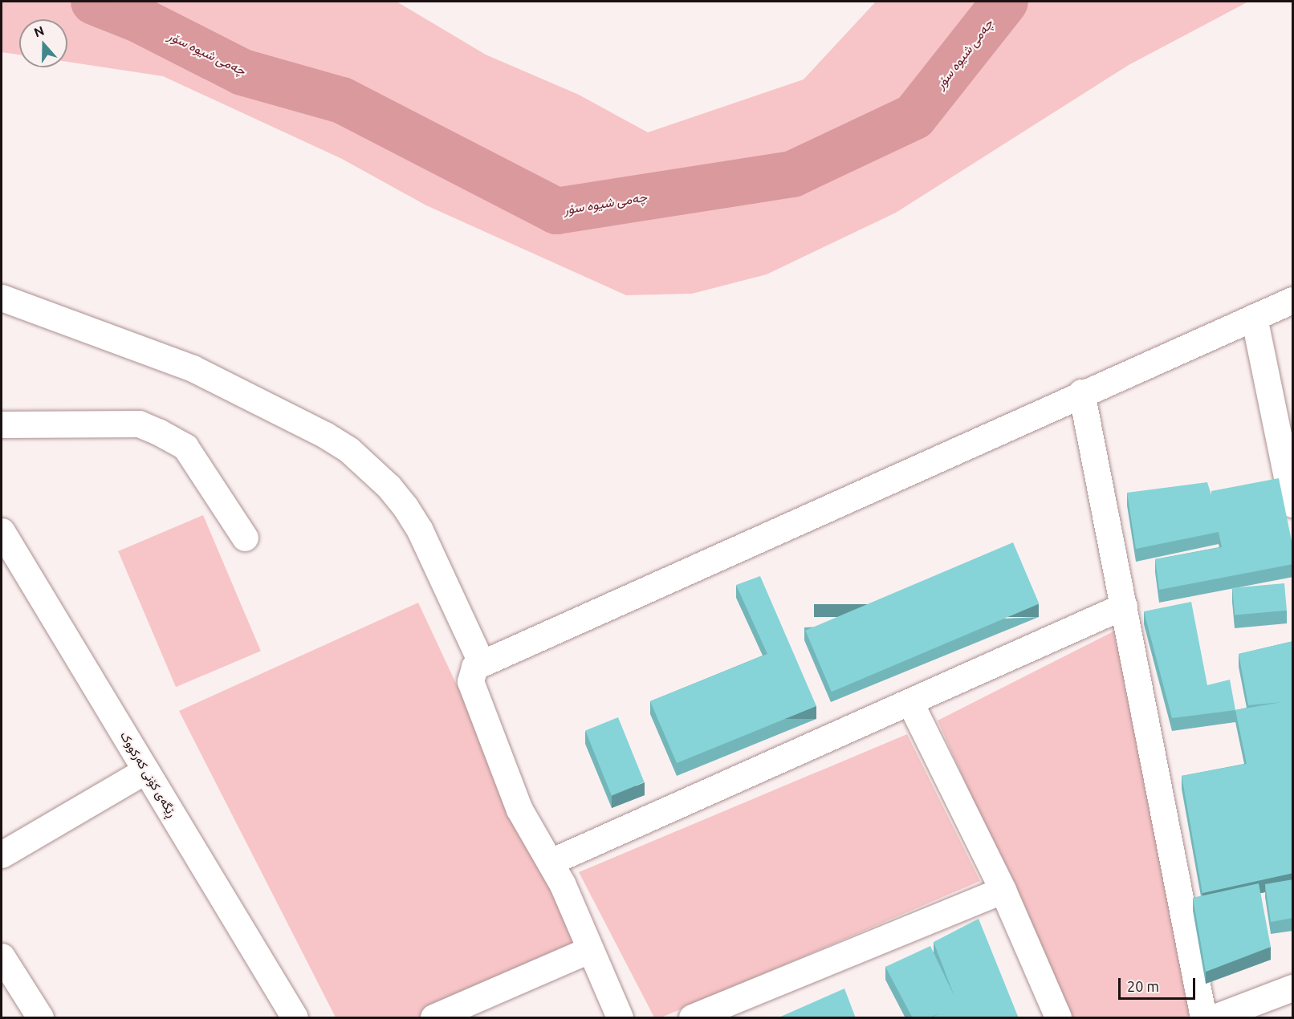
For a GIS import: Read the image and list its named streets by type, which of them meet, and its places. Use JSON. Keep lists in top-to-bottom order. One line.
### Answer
{"streets":{"street":["ڕێگەی کۆنی کەرکووک"]},"water":["چەمی شیوە سۆر"],"scale_bar":"20 m","north":"top"}
